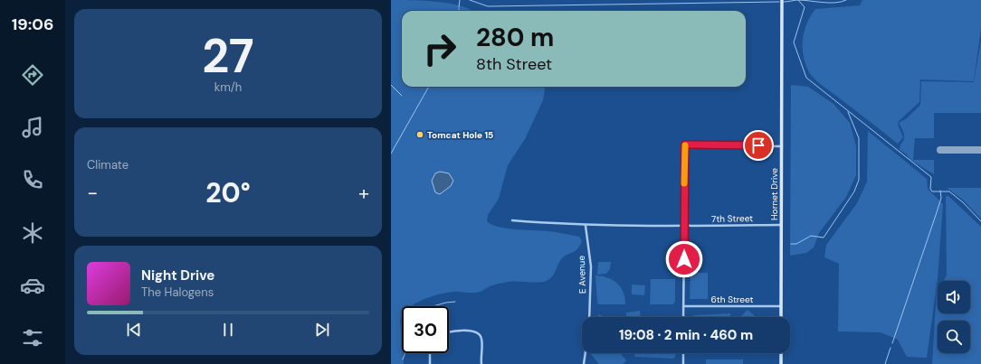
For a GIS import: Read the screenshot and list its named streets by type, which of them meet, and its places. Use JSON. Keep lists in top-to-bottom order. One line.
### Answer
{"streets":{"main road":["Hornet Drive"],"street":["7th Street","E Avenue","6th Street"]},"crossings":[["Hornet Drive","7th Street"],["Hornet Drive","6th Street"],["7th Street","E Avenue"]],"places":["Tomcat Hole 15"],"page":{"tabs":"19:06","tile":[["27","km/h"],"Climate"],"turn":["280 m","8th Street"],"heat":["−","20°","+"],"song":["Night Drive","The Halogens"],"limit":"30","trip":"19:08 · 2 min · 460 m"}}
